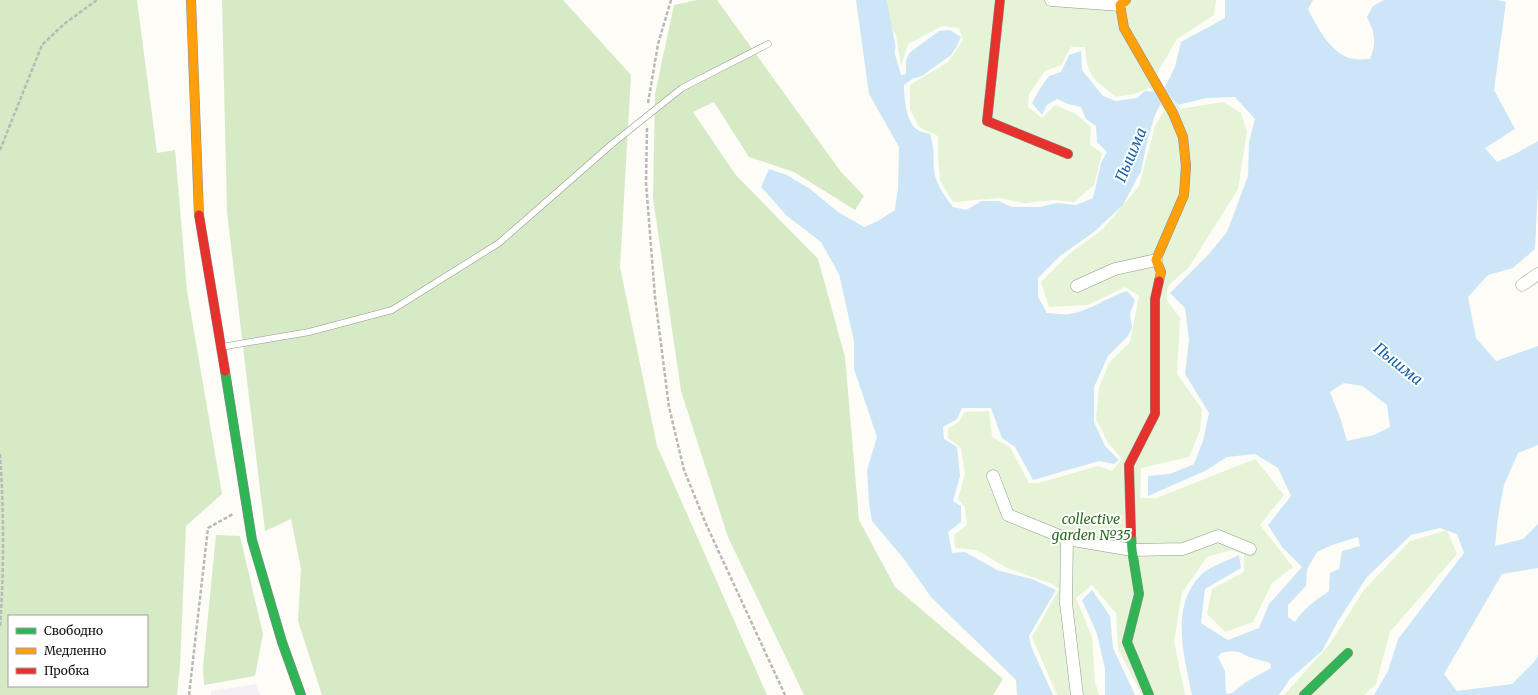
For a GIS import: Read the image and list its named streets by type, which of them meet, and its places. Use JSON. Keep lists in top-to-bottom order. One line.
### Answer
{"water":["Пышма"],"parks":["collective garden №35"],"legend":["Свободно","Медленно","Пробка"]}
